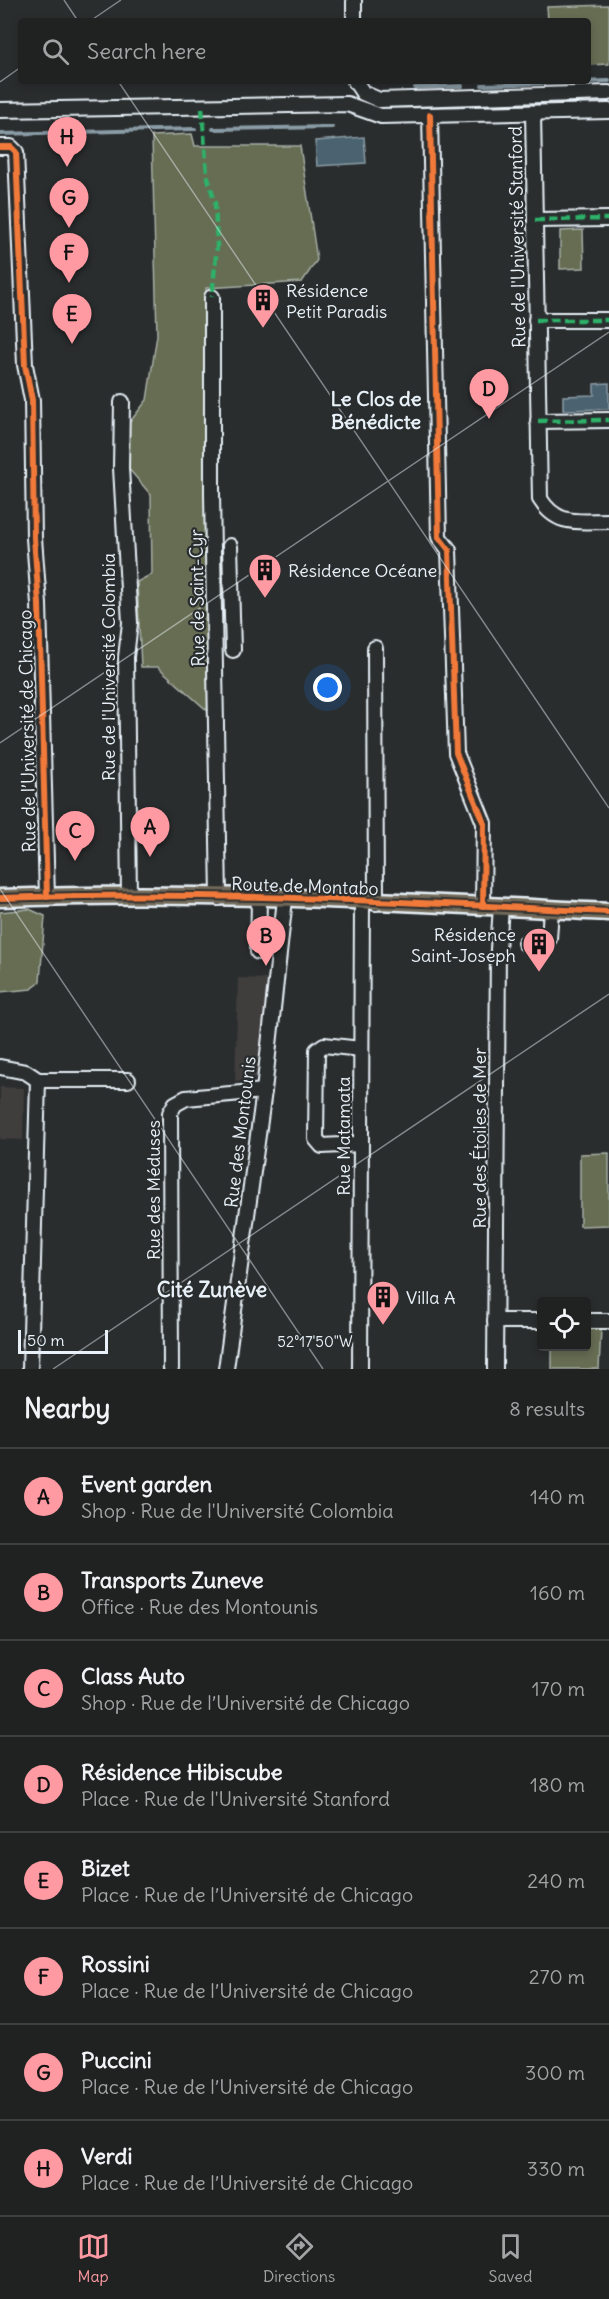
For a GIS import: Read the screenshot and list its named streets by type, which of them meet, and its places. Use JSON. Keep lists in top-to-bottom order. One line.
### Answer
{"streets":{"main road":["Route de Montabo"],"street":["Rue de l'Université Stanford","Rue de Saint-Cyr","Rue de l'Université Colombia","Rue de l’Université de Chicago","Rue des Montounis","Rue Matamata","Rue des Étoiles de Mer","Rue des Méduses"]},"crossings":[["Rue de Saint-Cyr","Route de Montabo"],["Rue de l'Université Colombia","Route de Montabo"],["Rue de l’Université de Chicago","Route de Montabo"],["Route de Montabo","Rue des Montounis"],["Route de Montabo","Rue Matamata"],["Route de Montabo","Rue des Étoiles de Mer"],["Rue des Montounis","Rue des Méduses"]],"districts":["Le Clos de Bénédicte","Cité Zunève"],"places":{"building":["Résidence Petit Paradis","Résidence Océane","Résidence Saint-Joseph","Villa A"]},"scale_bar":"50 m","page":{"search":"Search here","pins":["H","G","F","E","D","A","C","B"],"scale":"50 m","heading":["Nearby","8 results"],"list":[{"mark":"A","name":"Event garden","note":"Shop · Rue de l'Université Colombia","value":"140 m"},{"mark":"B","name":"Transports Zuneve","note":"Office · Rue des Montounis","value":"160 m"},{"mark":"C","name":"Class Auto","note":"Shop · Rue de l’Université de Chicago","value":"170 m"},{"mark":"D","name":"Résidence Hibiscube","note":"Place · Rue de l'Université Stanford","value":"180 m"},{"mark":"E","name":"Bizet","note":"Place · Rue de l’Université de Chicago","value":"240 m"},{"mark":"F","name":"Rossini","note":"Place · Rue de l’Université de Chicago","value":"270 m"},{"mark":"G","name":"Puccini","note":"Place · Rue de l’Université de Chicago","value":"300 m"},{"mark":"H","name":"Verdi","note":"Place · Rue de l’Université de Chicago","value":"330 m"}],"nav":["Map","Directions","Saved"]},"coordinates":["52°17'50\"W"]}
